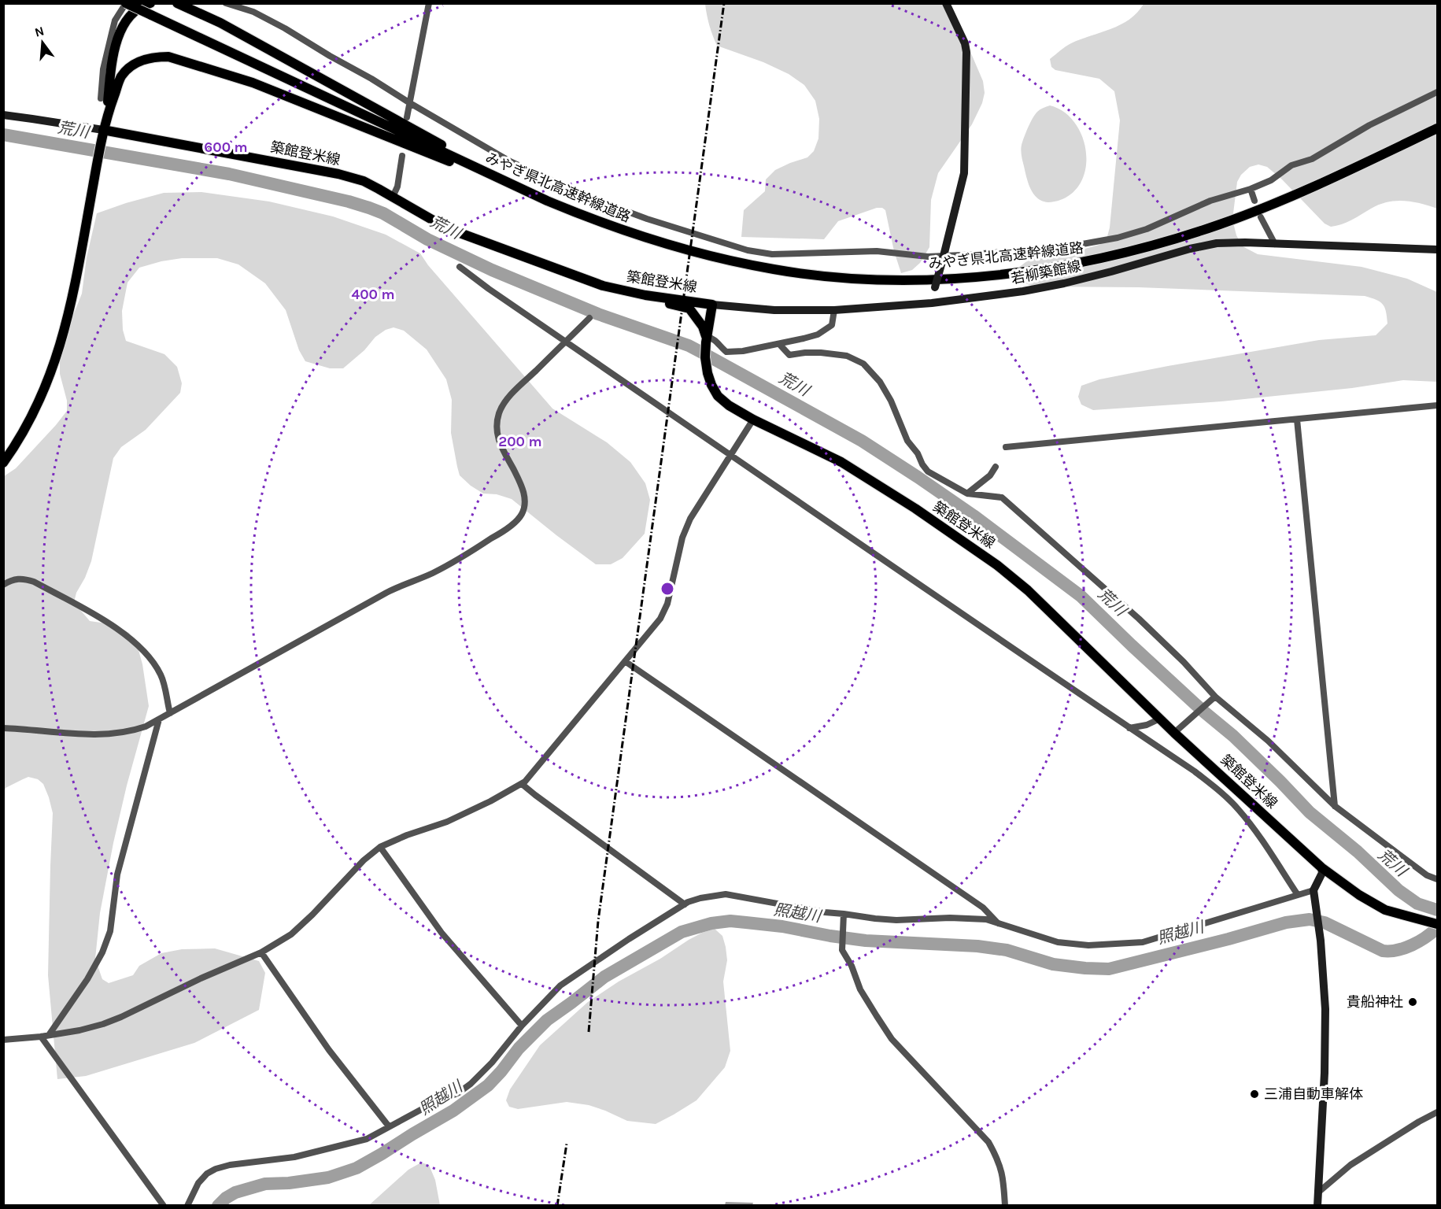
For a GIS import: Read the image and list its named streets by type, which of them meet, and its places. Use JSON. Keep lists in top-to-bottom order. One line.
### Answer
{"streets":{"main road":["築館登米線","みやぎ県北高速幹線道路","若柳築館線"]},"crossings":[["築館登米線","若柳築館線"]],"water":["荒川","照越川"],"places":["貴船神社","三浦自動車解体"],"north":"top","rings":["600 m","400 m","200 m"]}
